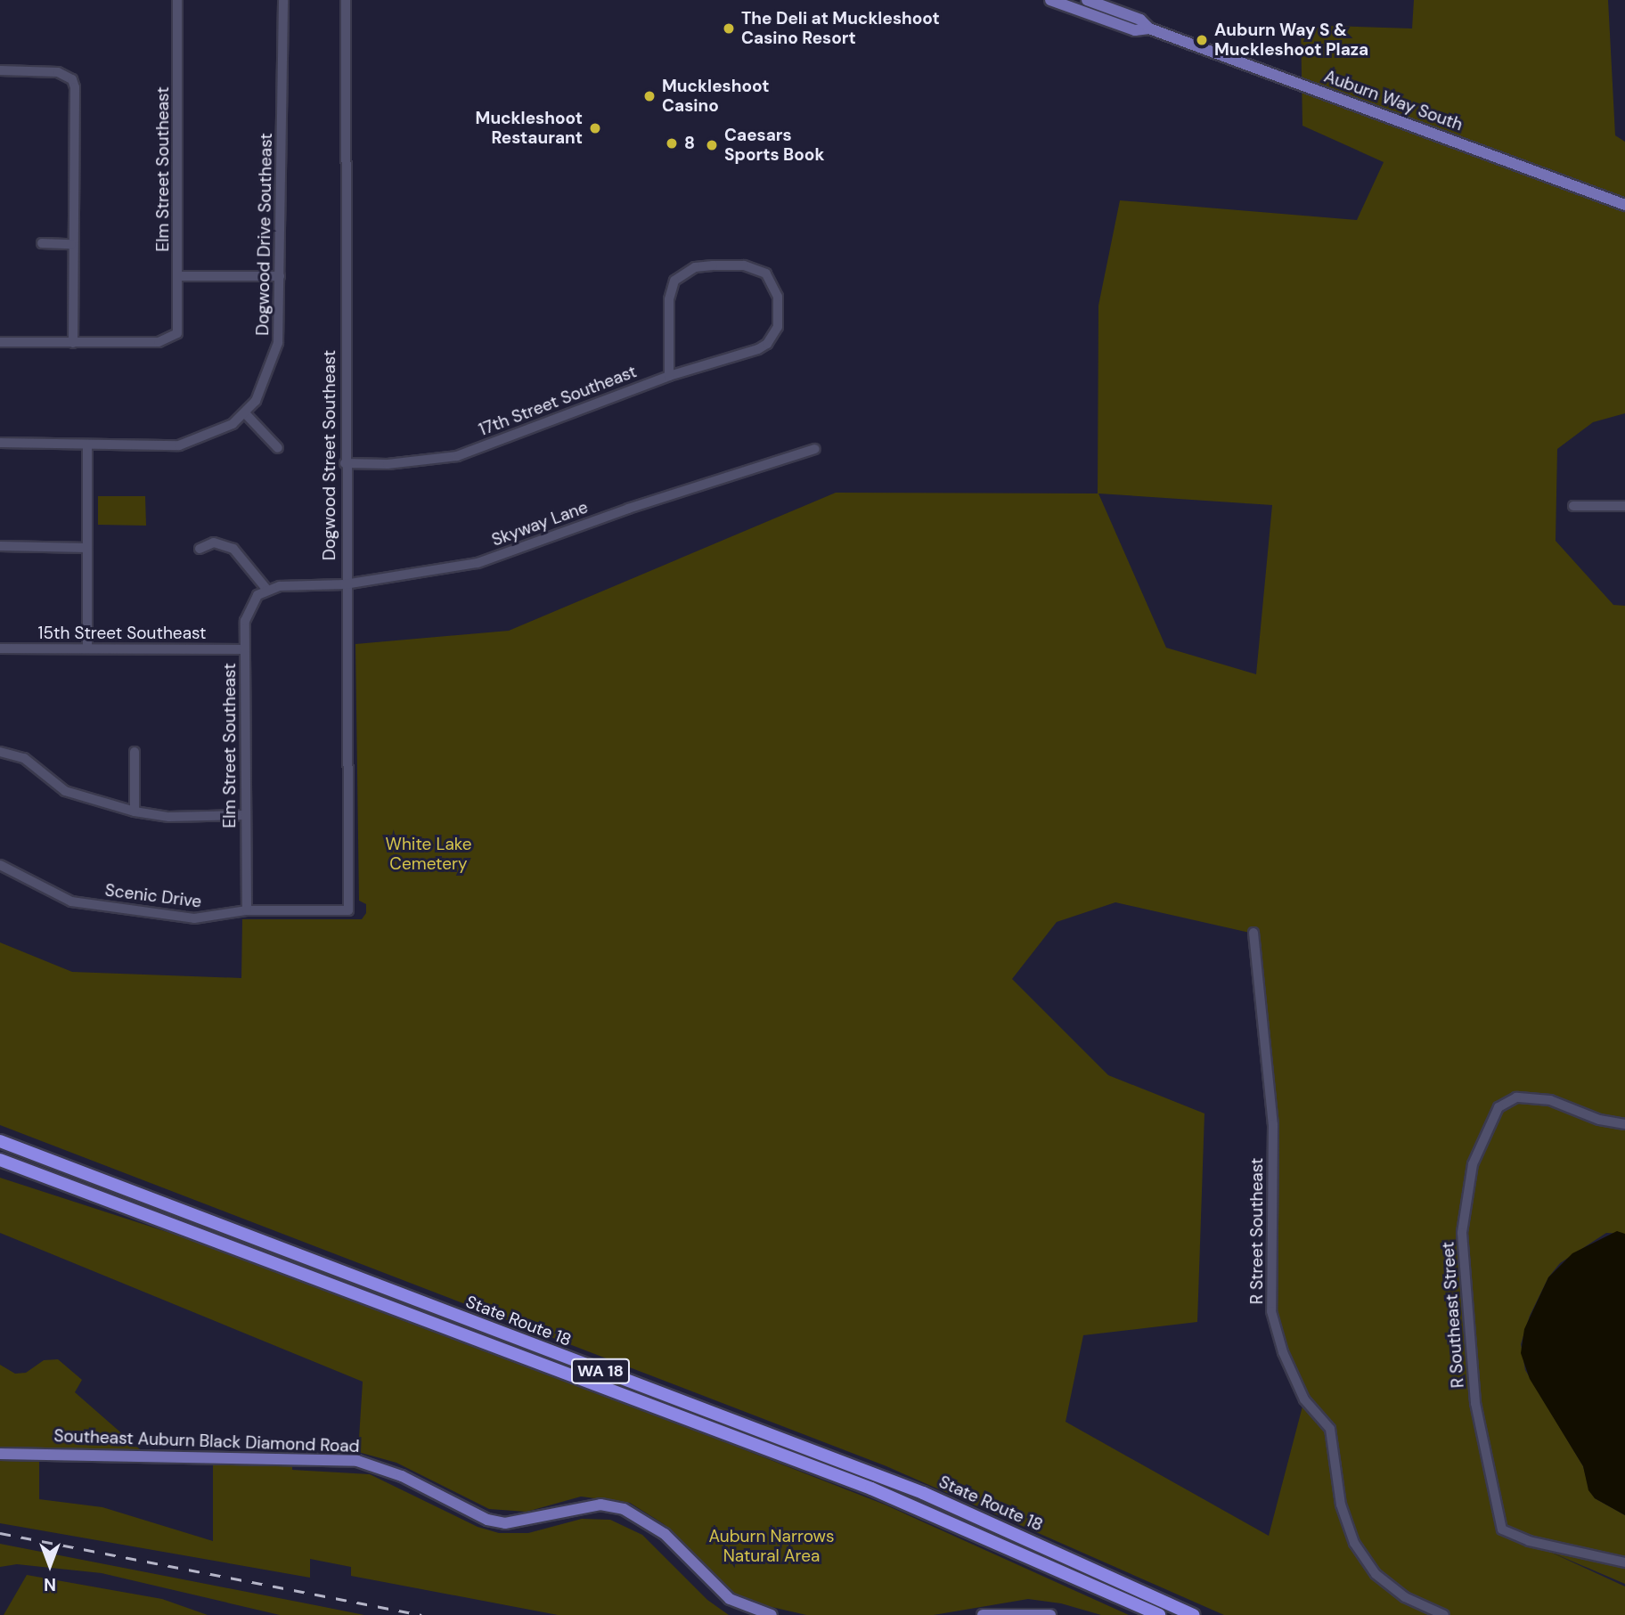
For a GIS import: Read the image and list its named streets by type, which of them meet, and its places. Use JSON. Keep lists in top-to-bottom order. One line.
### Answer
{"streets":{"highway":["State Route 18","WA 18"],"main road":["Auburn Way South","Southeast Auburn Black Diamond Road"],"street":["Elm Street Southeast","Dogwood Drive Southeast","17th Street Southeast","Dogwood Street Southeast","Skyway Lane","15th Street Southeast","Scenic Drive","R Street Southeast","R Southeast Street"]},"crossings":[["Elm Street Southeast","Skyway Lane"],["Elm Street Southeast","15th Street Southeast"],["Elm Street Southeast","Scenic Drive"],["17th Street Southeast","Dogwood Street Southeast"],["Dogwood Street Southeast","Skyway Lane"],["Dogwood Street Southeast","Scenic Drive"]],"parks":["White Lake Cemetery","Auburn Narrows Natural Area"],"places":["The Deli at Muckleshoot Casino Resort","Auburn Way S & Muckleshoot Plaza","Muckleshoot Casino","Muckleshoot Restaurant","8","Caesars Sports Book"],"north":"bottom"}
